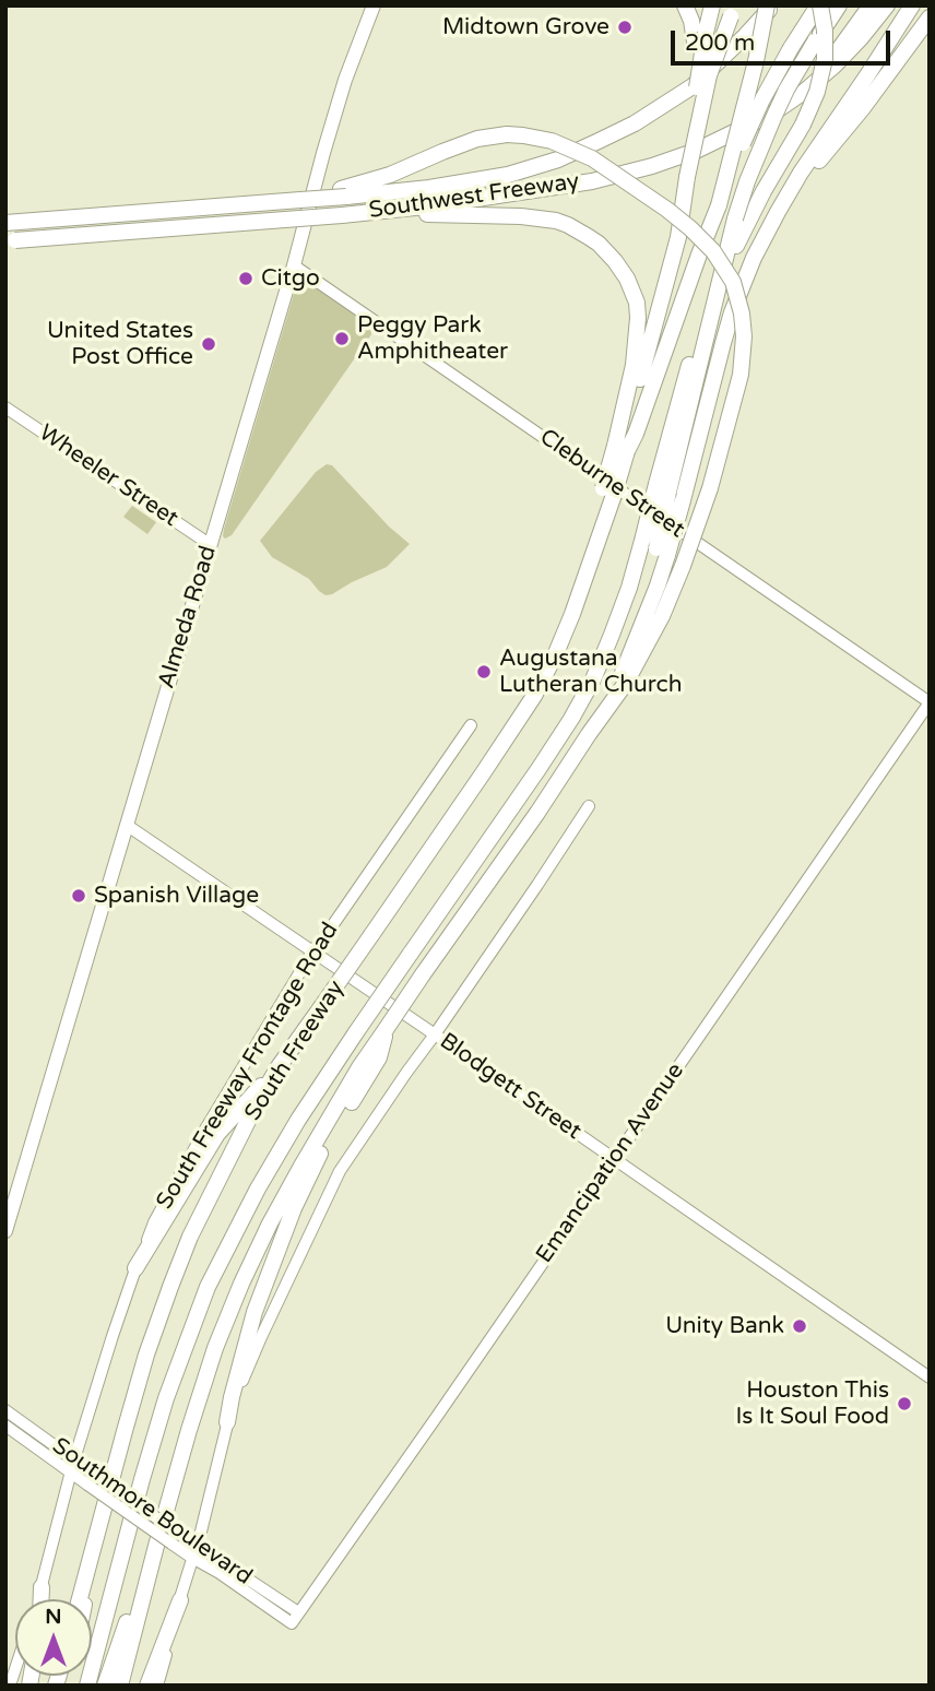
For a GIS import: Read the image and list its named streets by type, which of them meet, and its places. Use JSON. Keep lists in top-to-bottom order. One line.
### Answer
{"streets":{"highway":["Southwest Freeway","South Freeway"],"main road":["Wheeler Street","Cleburne Street","Almeda Road","South Freeway Frontage Road","Blodgett Street","Emancipation Avenue","Southmore Boulevard"]},"crossings":[["Wheeler Street","Almeda Road"],["Cleburne Street","Almeda Road"],["Cleburne Street","Emancipation Avenue"],["Almeda Road","Blodgett Street"],["South Freeway Frontage Road","Blodgett Street"],["South Freeway Frontage Road","Southmore Boulevard"],["Blodgett Street","Emancipation Avenue"],["Emancipation Avenue","Southmore Boulevard"]],"places":["Midtown Grove","Citgo","Peggy Park Amphitheater","United States Post Office","Augustana Lutheran Church","Spanish Village","Unity Bank","Houston This Is It Soul Food"],"scale_bar":"200 m","north":"top"}
